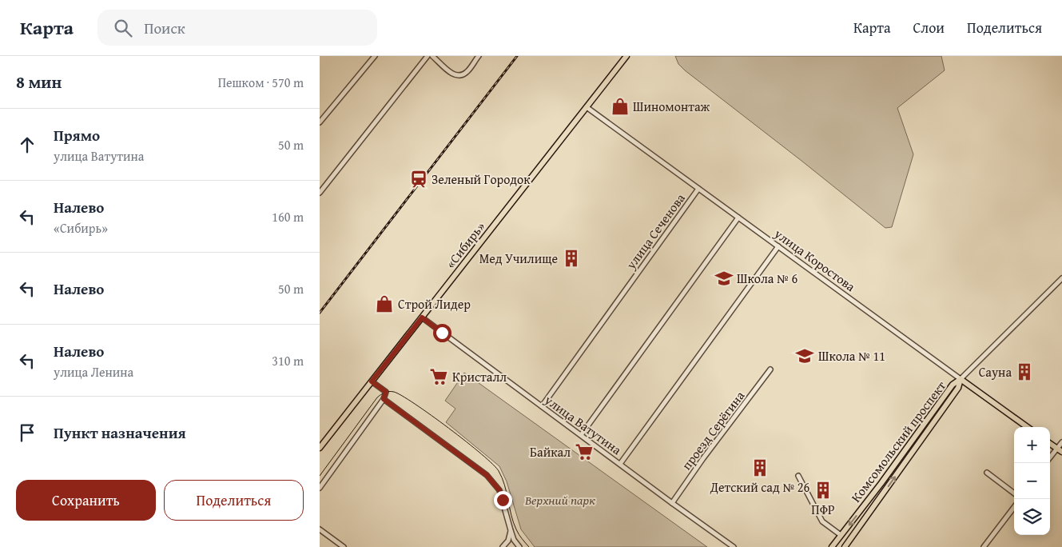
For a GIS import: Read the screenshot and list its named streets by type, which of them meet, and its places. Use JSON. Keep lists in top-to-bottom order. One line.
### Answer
{"streets":{"main road":["«Сибирь»","улица Коростова","Комсомольский проспект"],"street":["улица Сеченова","улица Ватутина","проезд Серёгина"]},"crossings":[["улица Сеченова","улица Коростова"],["улица Сеченова","улица Ватутина"],["«Сибирь»","улица Коростова"],["«Сибирь»","улица Ватутина"],["улица Коростова","Комсомольский проспект"],["улица Ватутина","проезд Серёгина"]],"parks":["Верхний парк"],"places":{"shop":["Шиномонтаж","Строй Лидер"],"station":["Зеленый Городок"],"building":["Мед Училище","Сауна","Детский сад № 26","ПФР"],"school or university":["Школа № 6","Школа № 11"],"supermarket":["Кристалл","Байкал"]},"page":{"header":"Карта","search":"Поиск","nav":["Карта","Слои","Поделиться"],"heading":["8 мин","Пешком · 570 m"],"list":[["Прямо","улица Ватутина","50 m"],["Налево","«Сибирь»","160 m"],["Налево","50 m"],["Налево","улица Ленина","310 m"],"Пункт назначения"],"map_buttons":["+","−"],"buttons":["Сохранить","Поделиться"]}}
